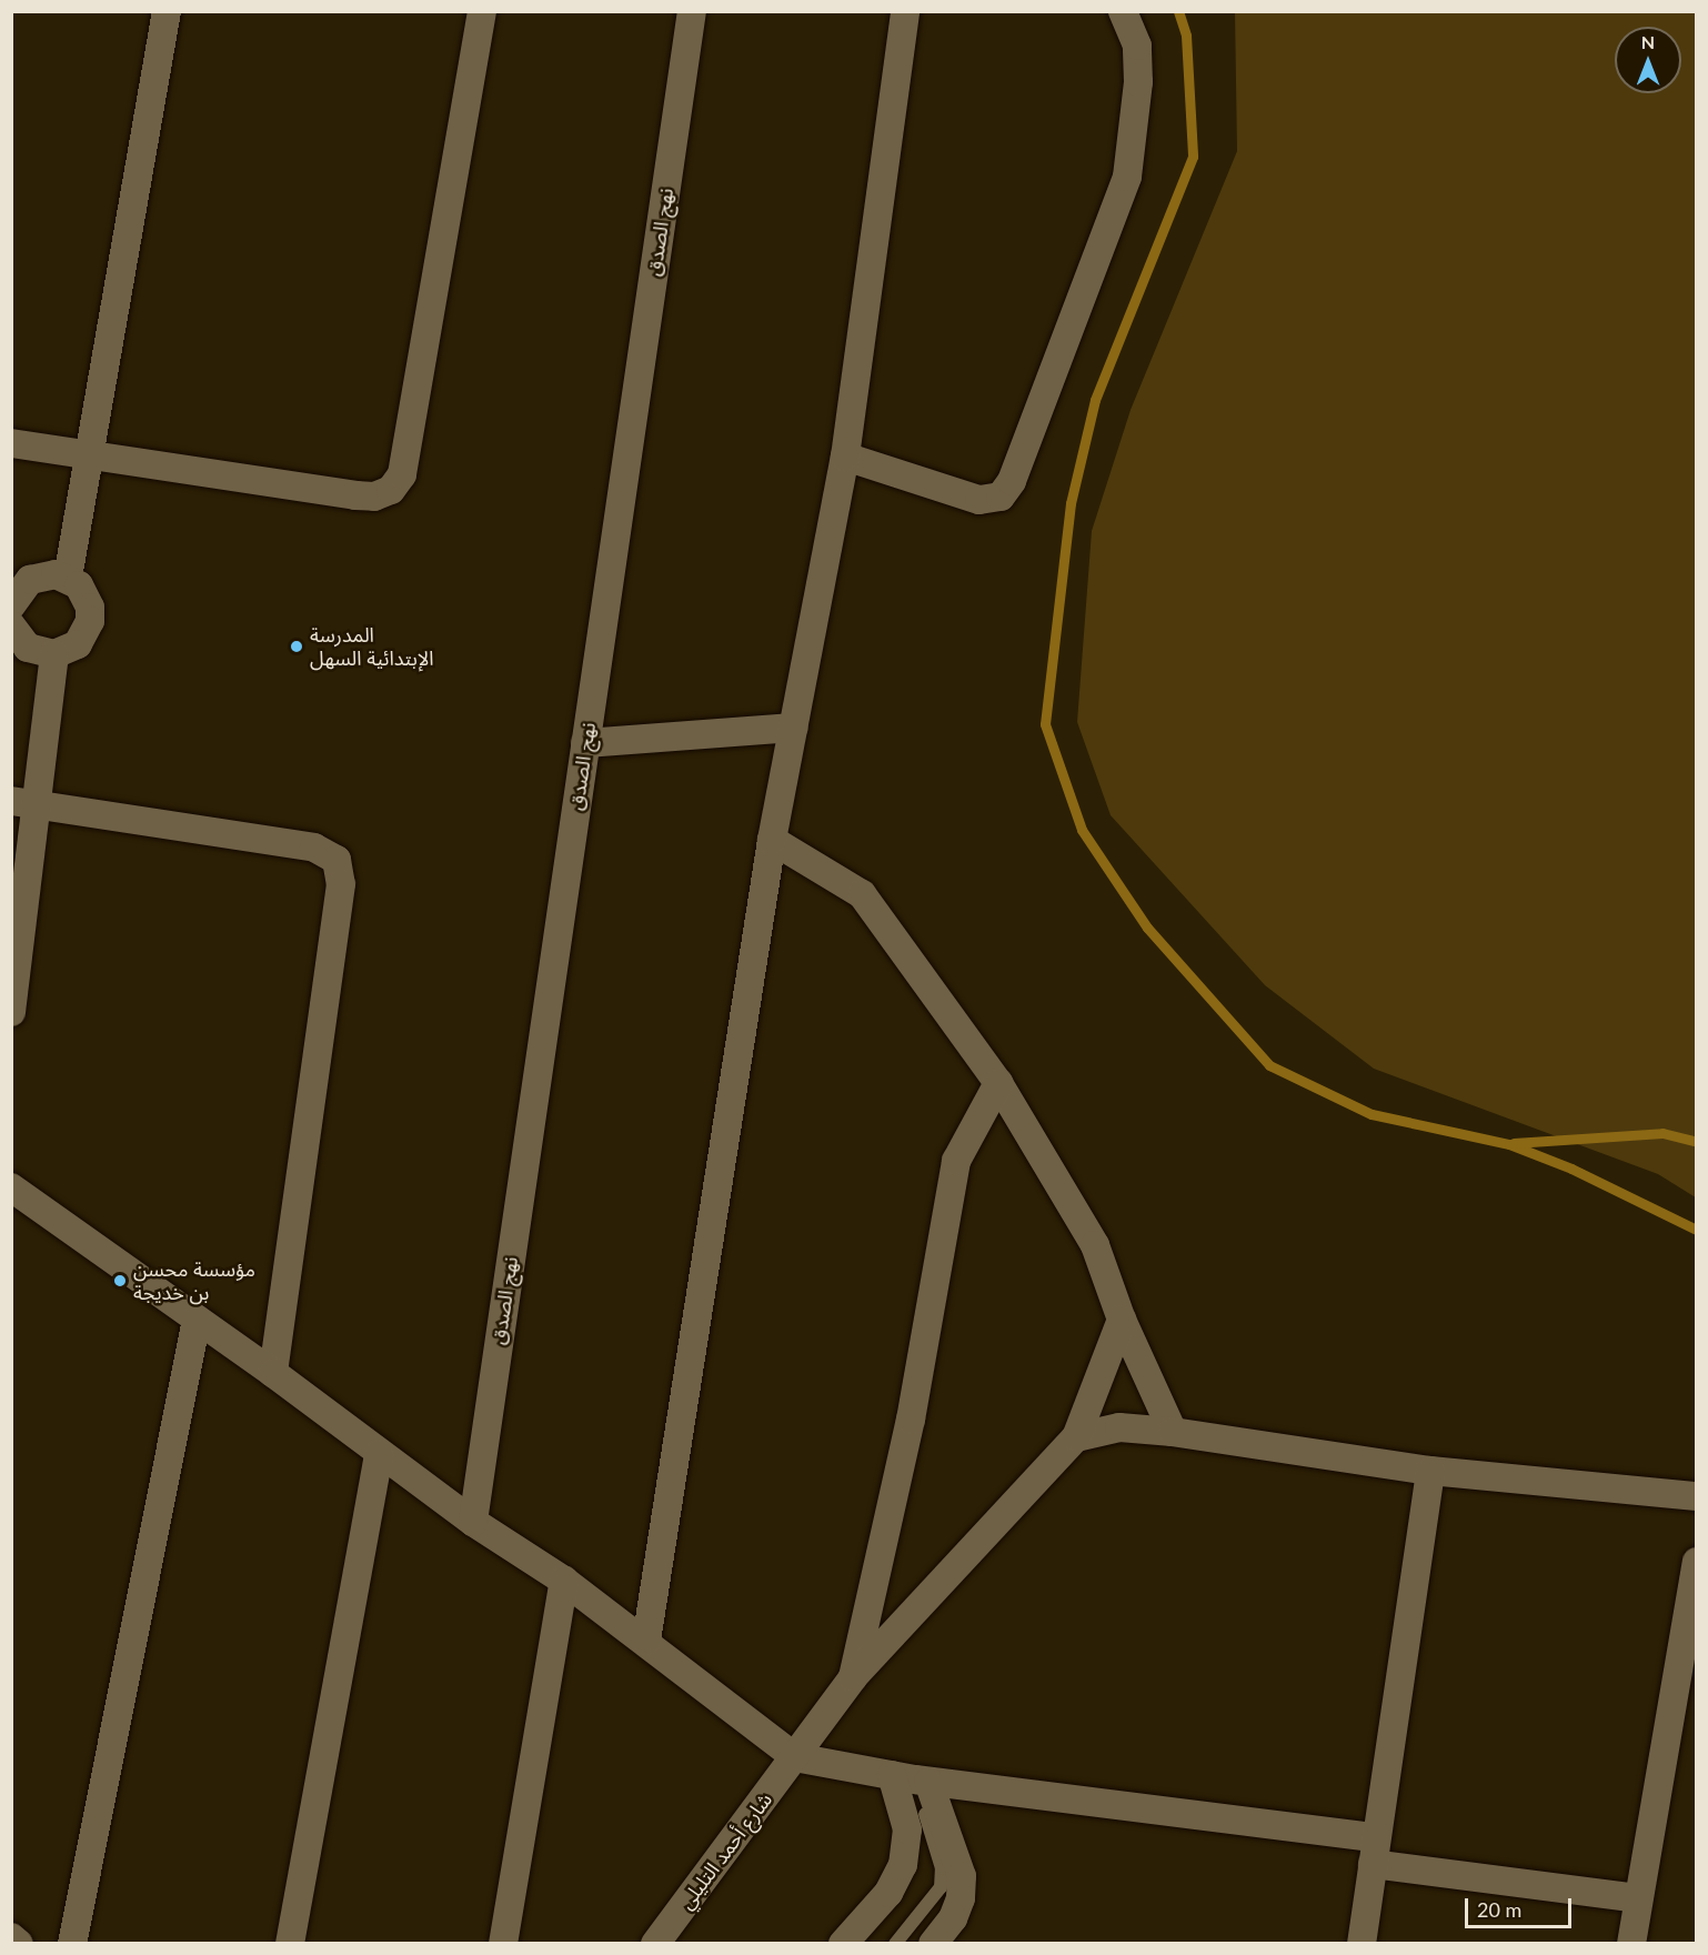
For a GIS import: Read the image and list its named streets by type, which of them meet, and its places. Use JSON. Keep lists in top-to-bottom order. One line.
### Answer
{"streets":{"street":["نهج الصدق","شارع أحمد التليلي"]},"places":["المدرسة الإبتدائية السهل","مؤسسة محسن بن خديجة"],"scale_bar":"20 m","north":"top"}
